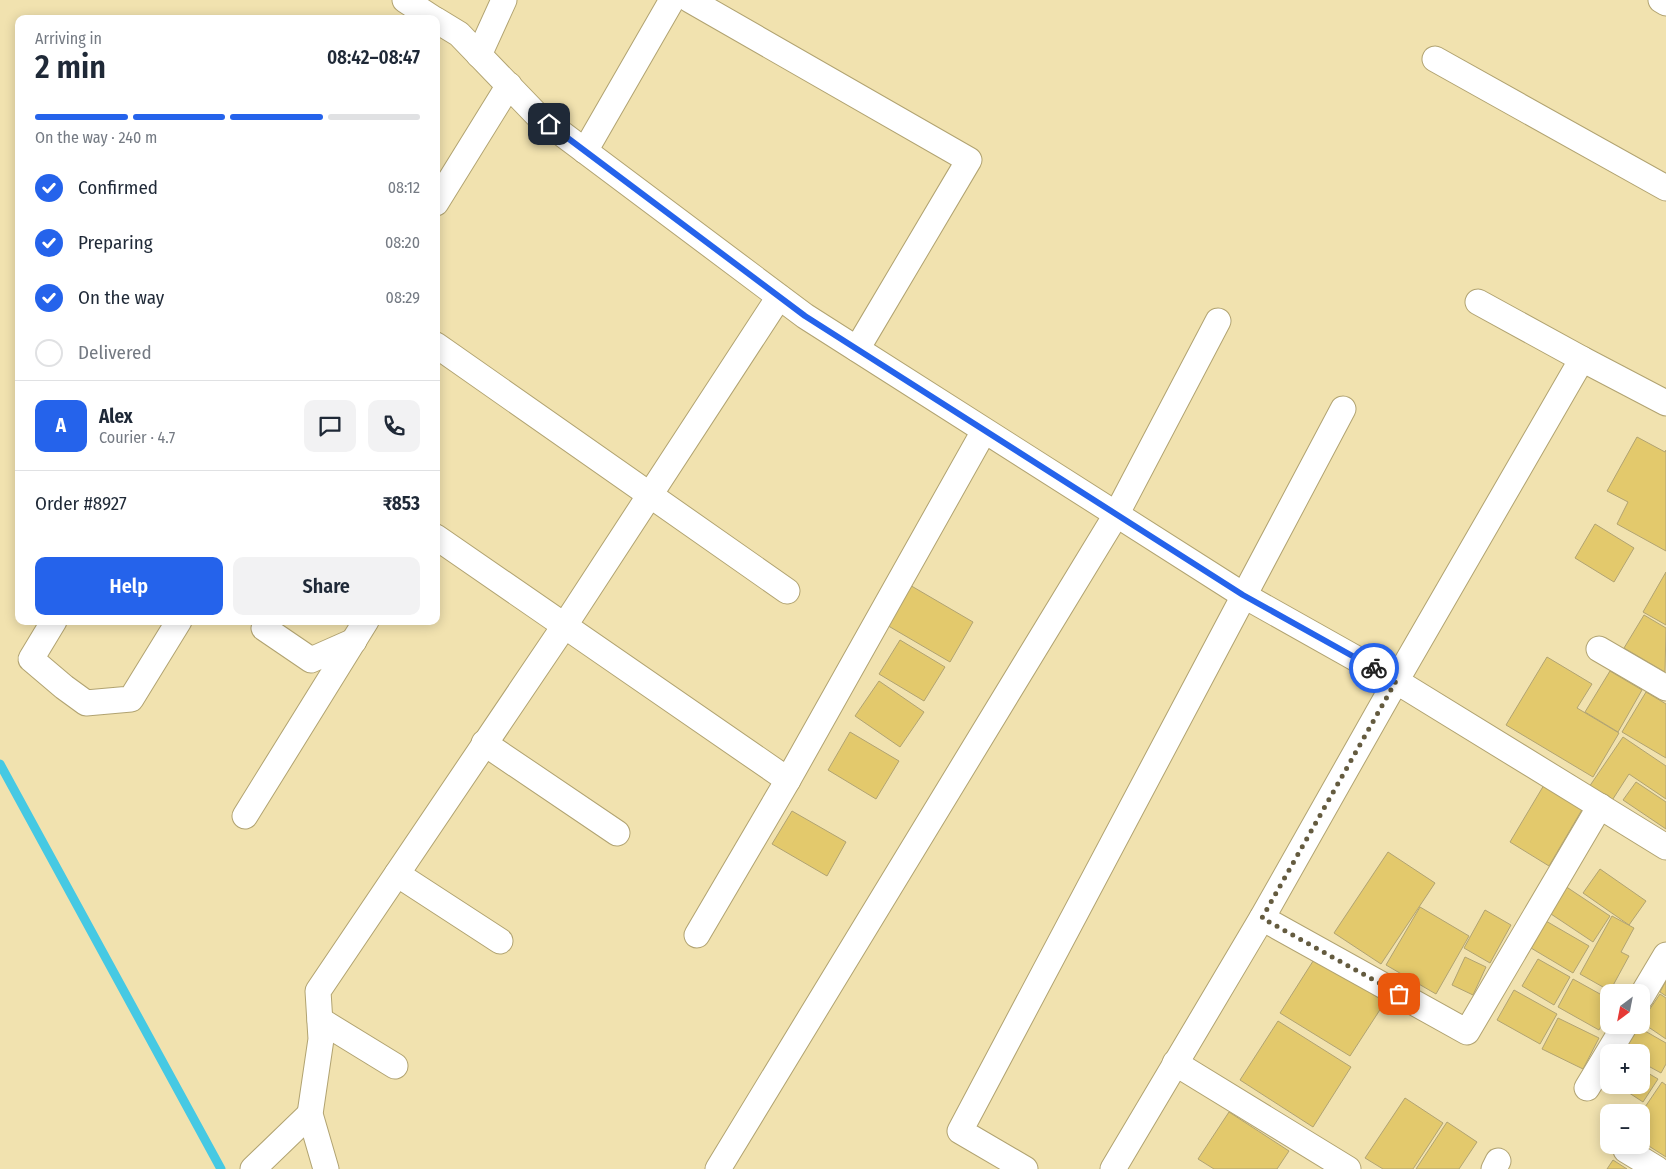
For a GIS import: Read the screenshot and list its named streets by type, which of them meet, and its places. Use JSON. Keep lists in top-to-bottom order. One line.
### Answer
{"north":"bottom left","page":{"heading":["2 min","Arriving in","08:42–08:47"],"panel":["Alex","Courier · 4.7","Order #8927","₹853"],"bar":"On the way · 240 m","list":[["Confirmed","08:12"],["Preparing","08:20"],["On the way","08:29"],"Delivered"],"round":"A","buttons":["Help","Share"],"map_buttons":["+","−"]}}
